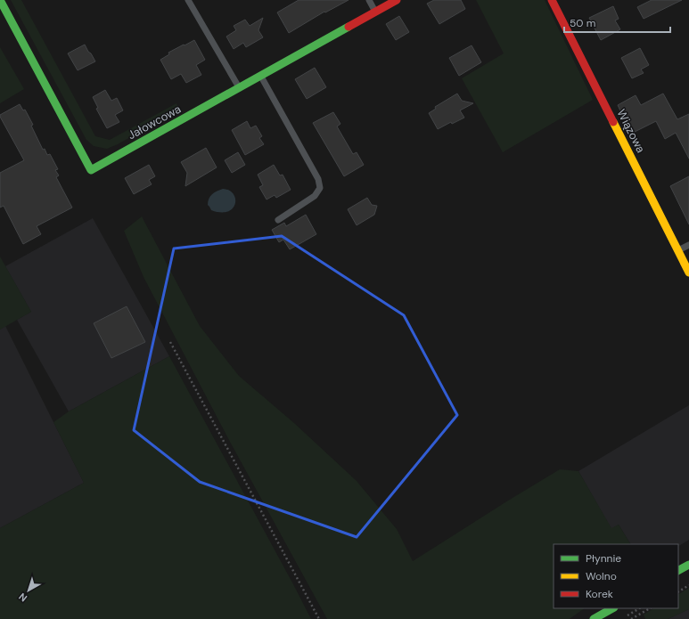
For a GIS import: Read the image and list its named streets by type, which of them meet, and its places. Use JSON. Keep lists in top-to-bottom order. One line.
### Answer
{"streets":{"street":["Jałowcowa","Wiązowa"]},"legend":["Płynnie","Wolno","Korek"],"scale_bar":"50 m","north":"bottom left"}
